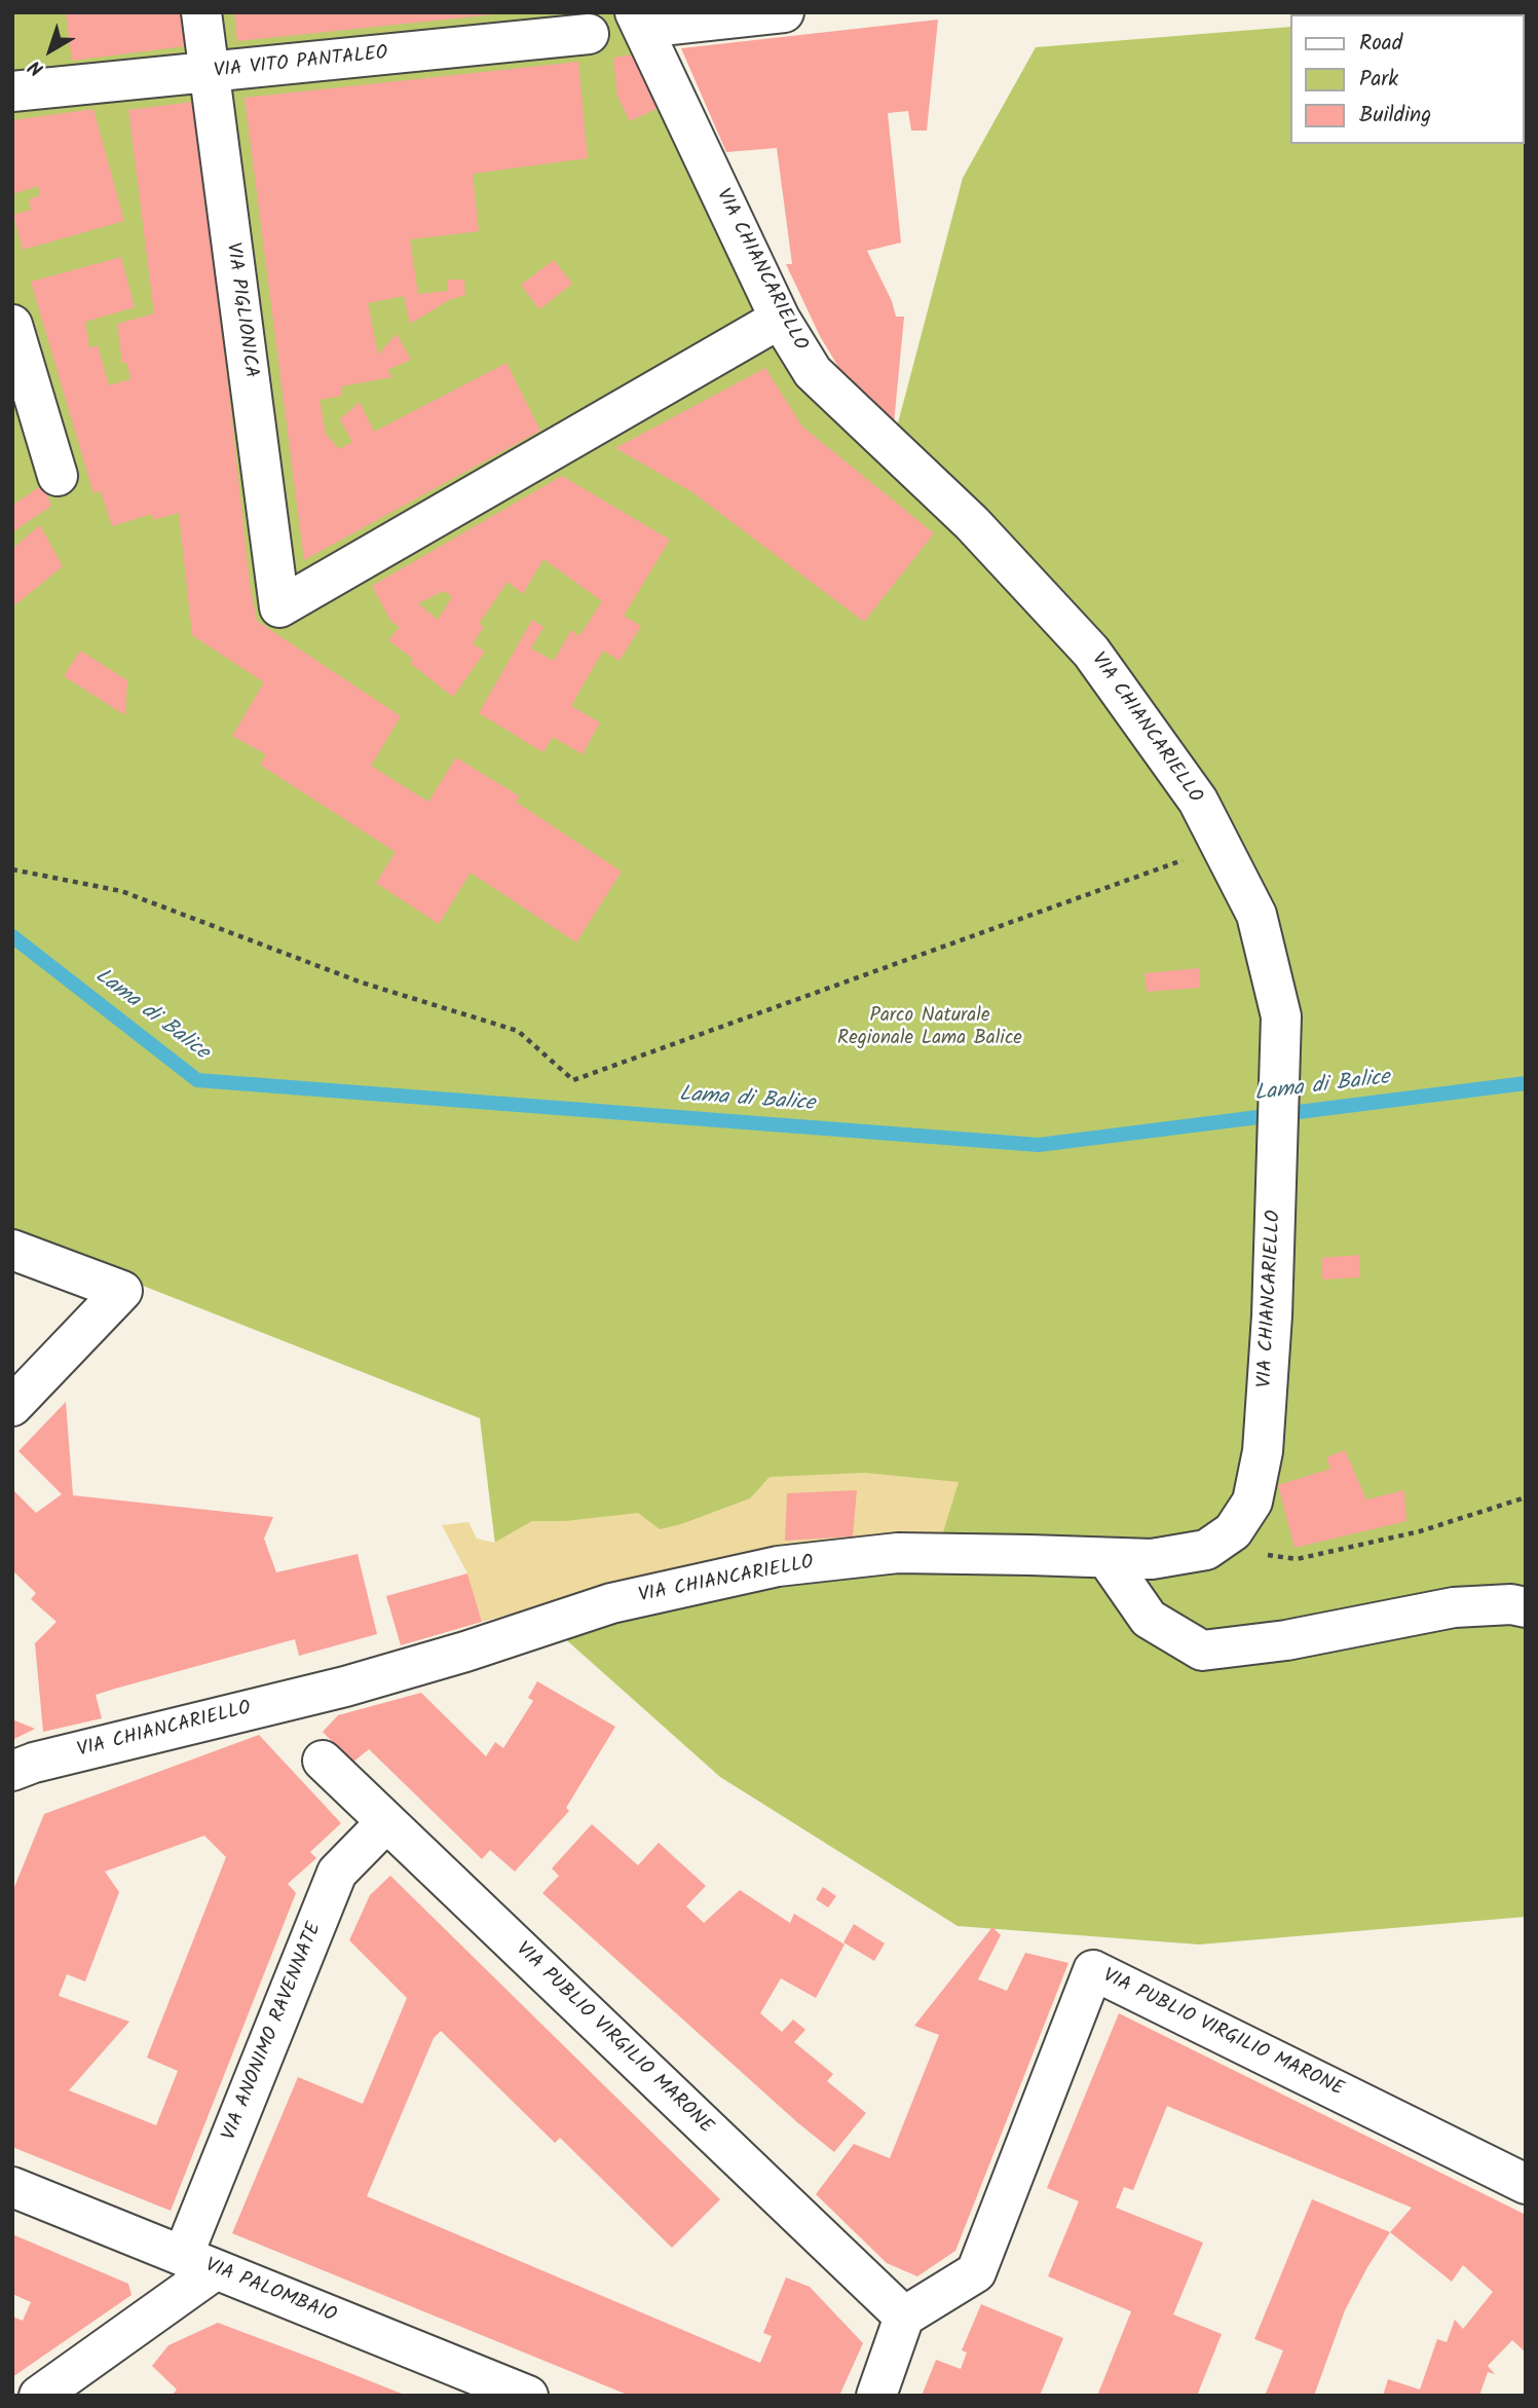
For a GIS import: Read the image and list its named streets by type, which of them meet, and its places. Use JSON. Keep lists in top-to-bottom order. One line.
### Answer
{"streets":{"street":["VIA VITO PANTALEO","VIA CHIANCARIELLO","VIA PIGLIONICA","VIA ANONIMO RAVENNATE","VIA PUBLIO VIRGILIO MARONE","VIA PALOMBAIO"]},"crossings":[["VIA VITO PANTALEO","VIA PIGLIONICA"],["VIA CHIANCARIELLO","VIA PIGLIONICA"],["VIA ANONIMO RAVENNATE","VIA PUBLIO VIRGILIO MARONE"],["VIA ANONIMO RAVENNATE","VIA PALOMBAIO"]],"water":["Lama di Balice"],"parks":["Parco Naturale Regionale Lama Balice"],"legend":["Road","Park","Building"],"north":"bottom left"}
